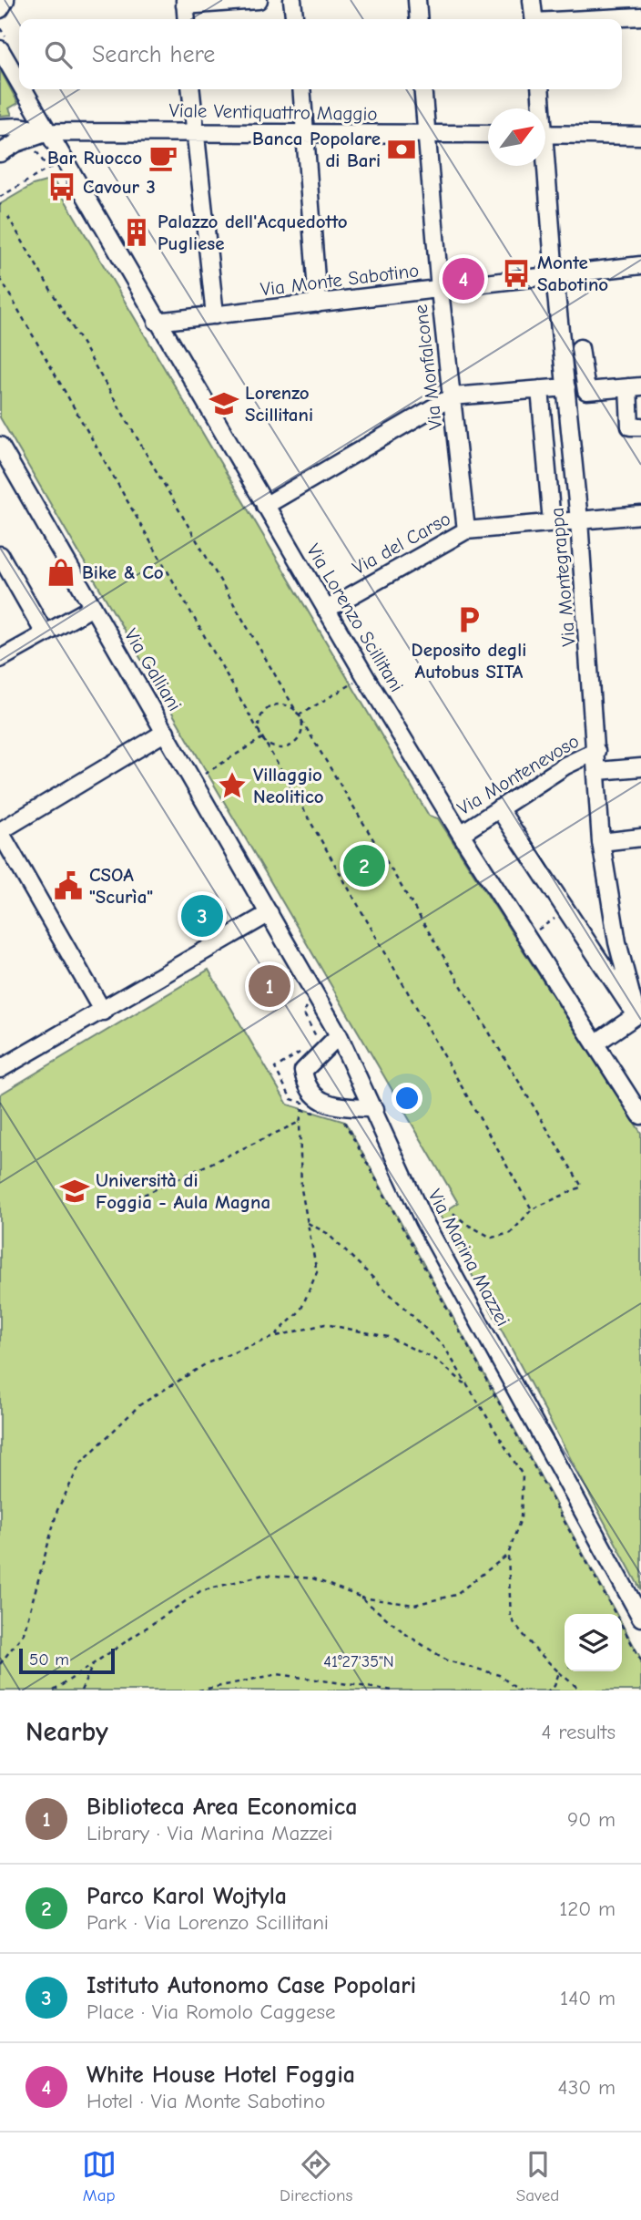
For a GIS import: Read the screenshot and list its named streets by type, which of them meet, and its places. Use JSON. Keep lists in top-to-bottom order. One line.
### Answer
{"streets":{"street":["Viale Ventiquattro Maggio","Via Monte Sabotino","Via Monfalcone","Via del Carso","Via Montegrappa","Via Lorenzo Scillitani","Via Galliani","Via Montenevoso","Via Marina Mazzei"]},"crossings":[["Viale Ventiquattro Maggio","Via Monfalcone"],["Viale Ventiquattro Maggio","Via Lorenzo Scillitani"],["Via Monte Sabotino","Via Monfalcone"],["Via Monte Sabotino","Via Montegrappa"],["Via Monte Sabotino","Via Lorenzo Scillitani"],["Via Monfalcone","Via del Carso"],["Via del Carso","Via Montegrappa"],["Via del Carso","Via Lorenzo Scillitani"],["Via Montegrappa","Via Montenevoso"],["Via Lorenzo Scillitani","Via Montenevoso"],["Via Galliani","Via Marina Mazzei"]],"places":{"bank":["Banca Popolare di Bari"],"cafe":["Bar Ruocco"],"bus stop":["Cavour 3","Monte Sabotino"],"building":["Palazzo dell'Acquedotto Pugliese"],"school or university":["Lorenzo Scillitani","Università di Foggia - Aula Magna"],"shop":["Bike & Co"],"parking":["Deposito degli Autobus SITA"],"place":["Villaggio Neolitico"],"public building":["CSOA \"Scurìa\""]},"scale_bar":"50 m","north":"top right","page":{"search":"Search here","pins":["4","2","3","1"],"scale":"50 m","heading":["Nearby","4 results"],"list":[{"mark":"1","name":"Biblioteca Area Economica","note":"Library · Via Marina Mazzei","value":"90 m"},{"mark":"2","name":"Parco Karol Wojtyla","note":"Park · Via Lorenzo Scillitani","value":"120 m"},{"mark":"3","name":"Istituto Autonomo Case Popolari","note":"Place · Via Romolo Caggese","value":"140 m"},{"mark":"4","name":"White House Hotel Foggia","note":"Hotel · Via Monte Sabotino","value":"430 m"}],"nav":["Map","Directions","Saved"]},"coordinates":["41°27'35\"N"]}
